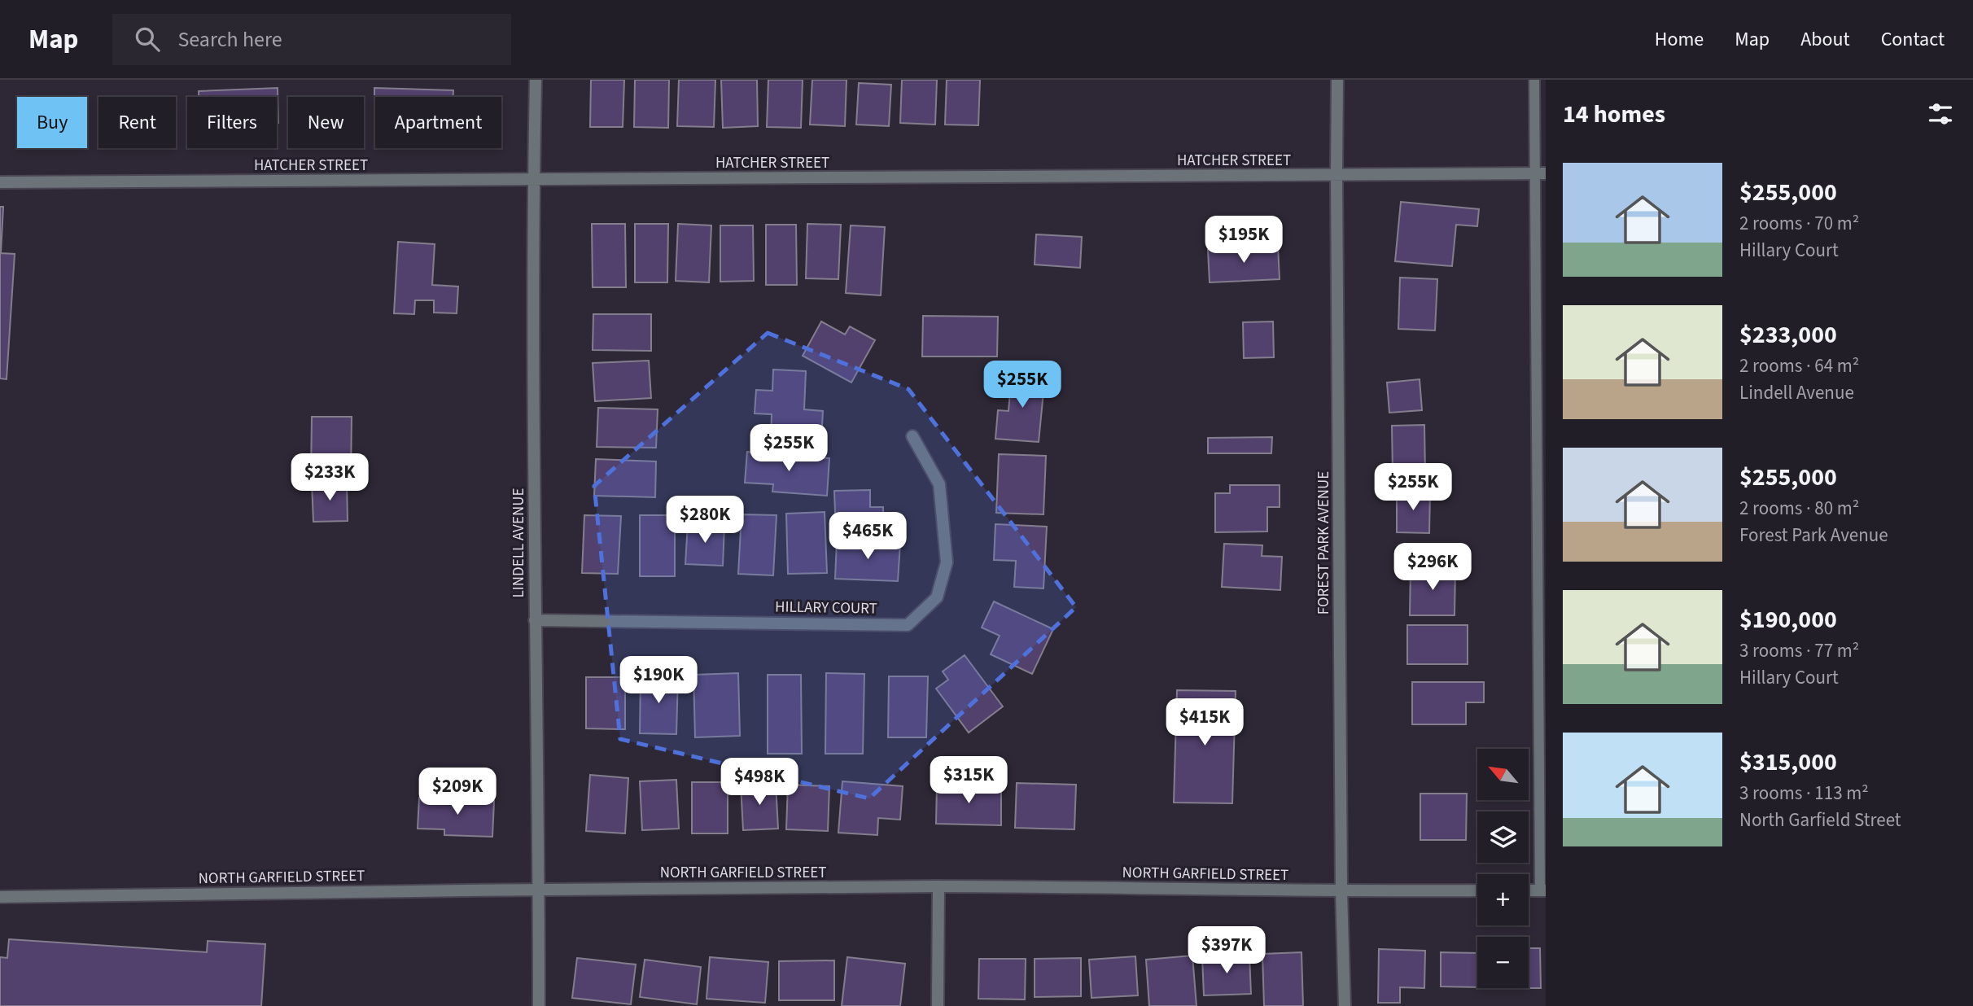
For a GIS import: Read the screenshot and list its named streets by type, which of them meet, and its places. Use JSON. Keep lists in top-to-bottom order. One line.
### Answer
{"streets":{"street":["HATCHER STREET","LINDELL AVENUE","FOREST PARK AVENUE","HILLARY COURT","NORTH GARFIELD STREET"]},"crossings":[["HATCHER STREET","LINDELL AVENUE"],["HATCHER STREET","FOREST PARK AVENUE"],["LINDELL AVENUE","HILLARY COURT"],["LINDELL AVENUE","NORTH GARFIELD STREET"],["FOREST PARK AVENUE","NORTH GARFIELD STREET"]],"north":"top left","page":{"header":"Map","search":"Search here","nav":["Home","Map","About","Contact"],"heading":"14 homes","chip":["Buy","Rent","Filters","New","Apartment"],"list":[{"name":"$255,000","note":"2 rooms · 70 m² · Hillary Court"},{"name":"$233,000","note":"2 rooms · 64 m² · Lindell Avenue"},{"name":"$255,000","note":"2 rooms · 80 m² · Forest Park Avenue"},{"name":"$190,000","note":"3 rooms · 77 m² · Hillary Court"},{"name":"$315,000","note":"3 rooms · 113 m² · North Garfield Street"}],"price":["$195K","$255K","$255K","$233K","$255K","$280K","$465K","$296K","$190K","$415K","$315K","$498K","$209K","$397K"],"map_buttons":["+","−"]}}
